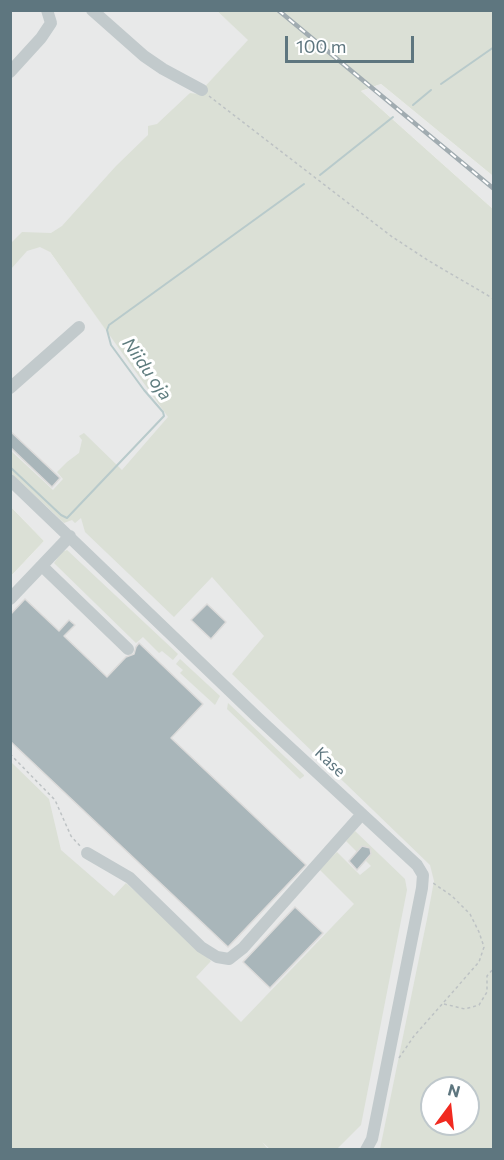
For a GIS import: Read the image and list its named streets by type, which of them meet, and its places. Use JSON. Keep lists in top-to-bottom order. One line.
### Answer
{"streets":{"street":["Kase"]},"water":["Niidu oja"],"scale_bar":"100 m","north":"top"}
